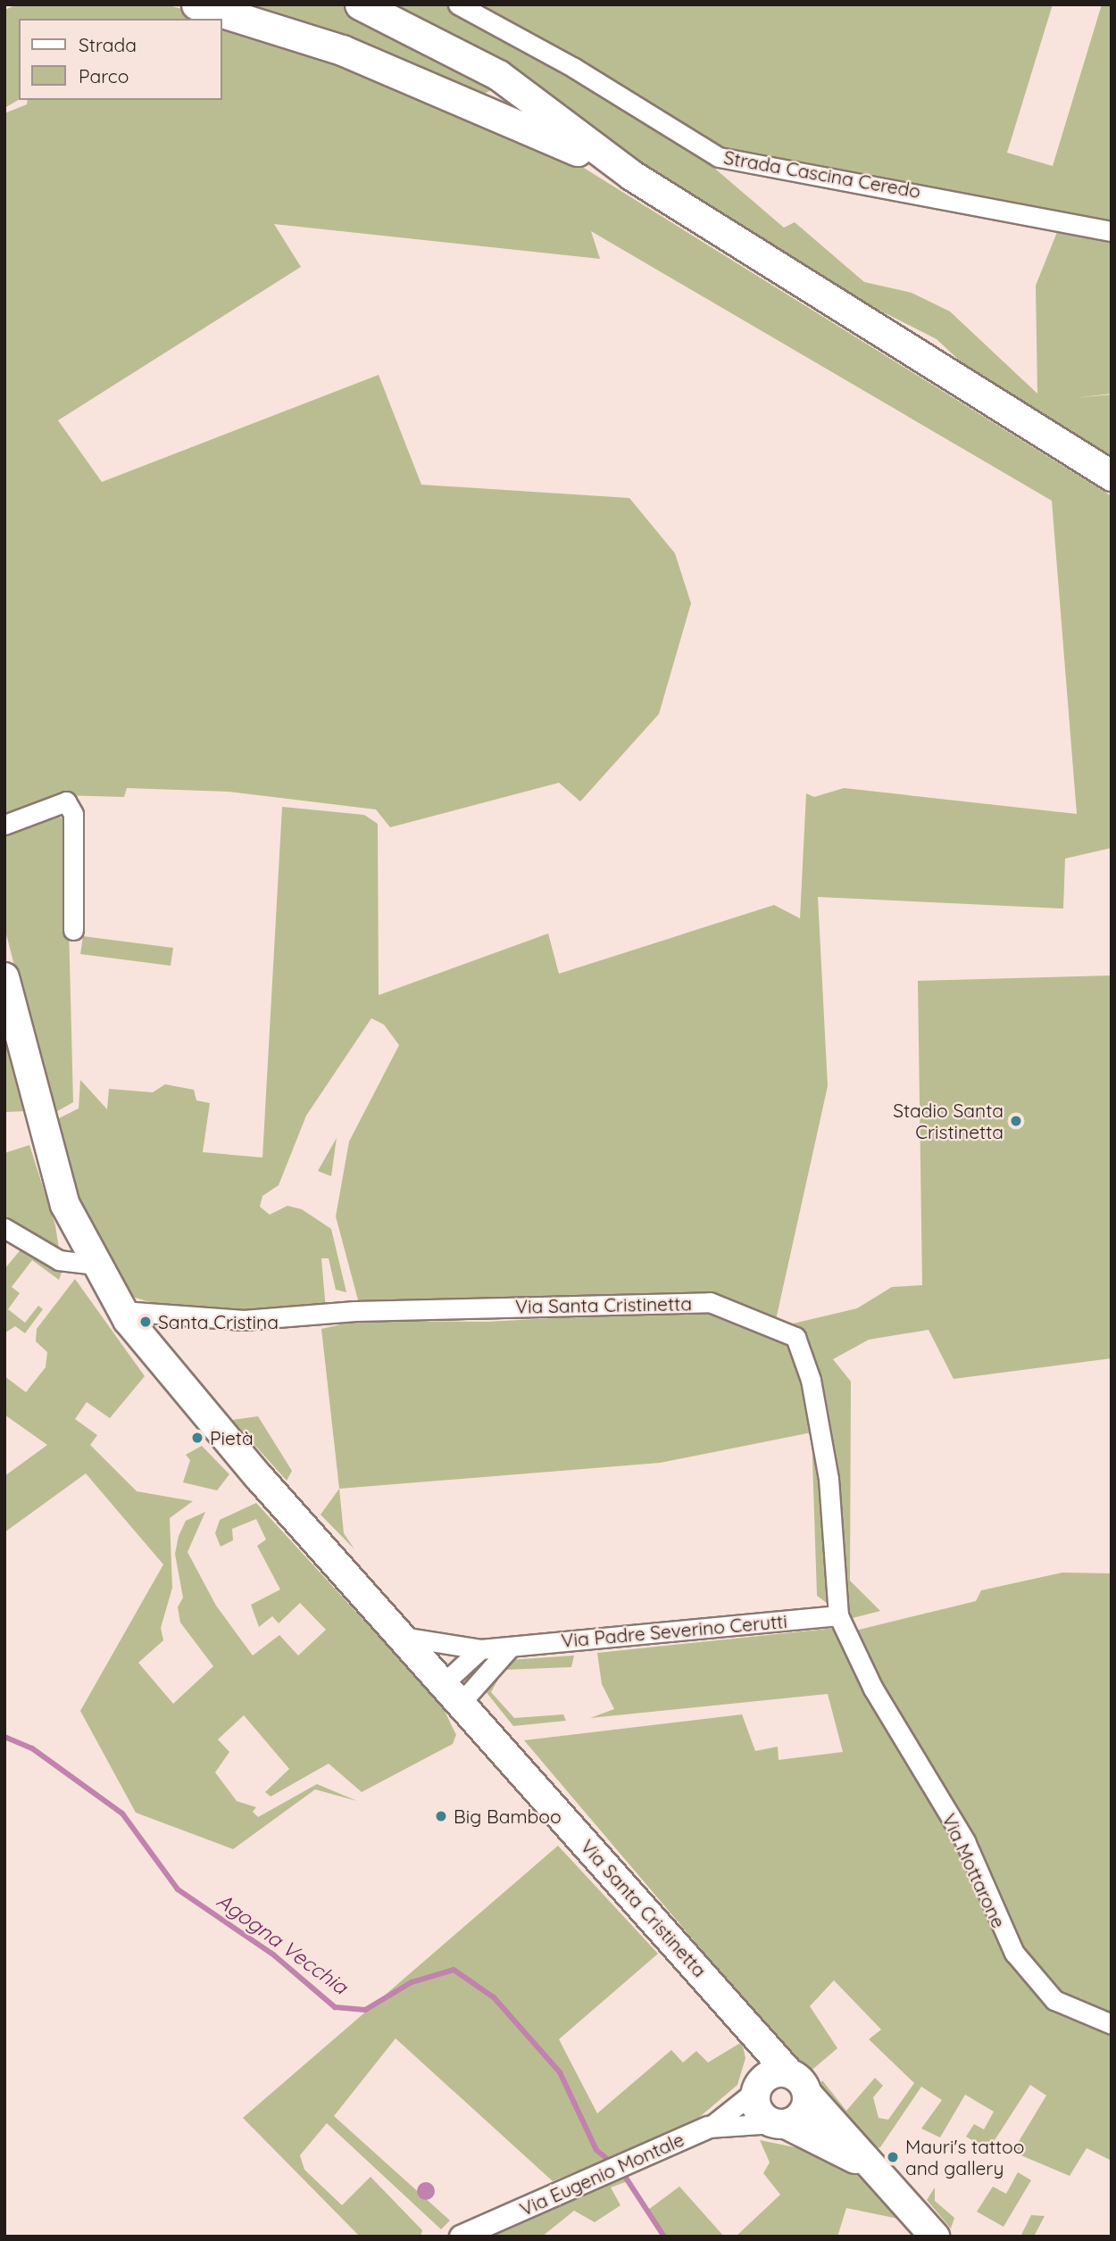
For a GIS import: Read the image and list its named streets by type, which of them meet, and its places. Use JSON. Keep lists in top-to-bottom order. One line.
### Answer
{"streets":{"main road":["Via Santa Cristinetta"],"street":["Strada Cascina Ceredo","Via Padre Severino Cerutti","Via Mottarone","Via Eugenio Montale"]},"crossings":[["Via Santa Cristinetta","Via Padre Severino Cerutti"],["Via Santa Cristinetta","Via Mottarone"],["Via Santa Cristinetta","Via Eugenio Montale"],["Via Padre Severino Cerutti","Via Mottarone"]],"water":["Agogna Vecchia"],"places":["Stadio Santa Cristinetta","Santa Cristina","Pietà","Big Bamboo","Mauri's tattoo and gallery"],"legend":["Strada","Parco"]}
